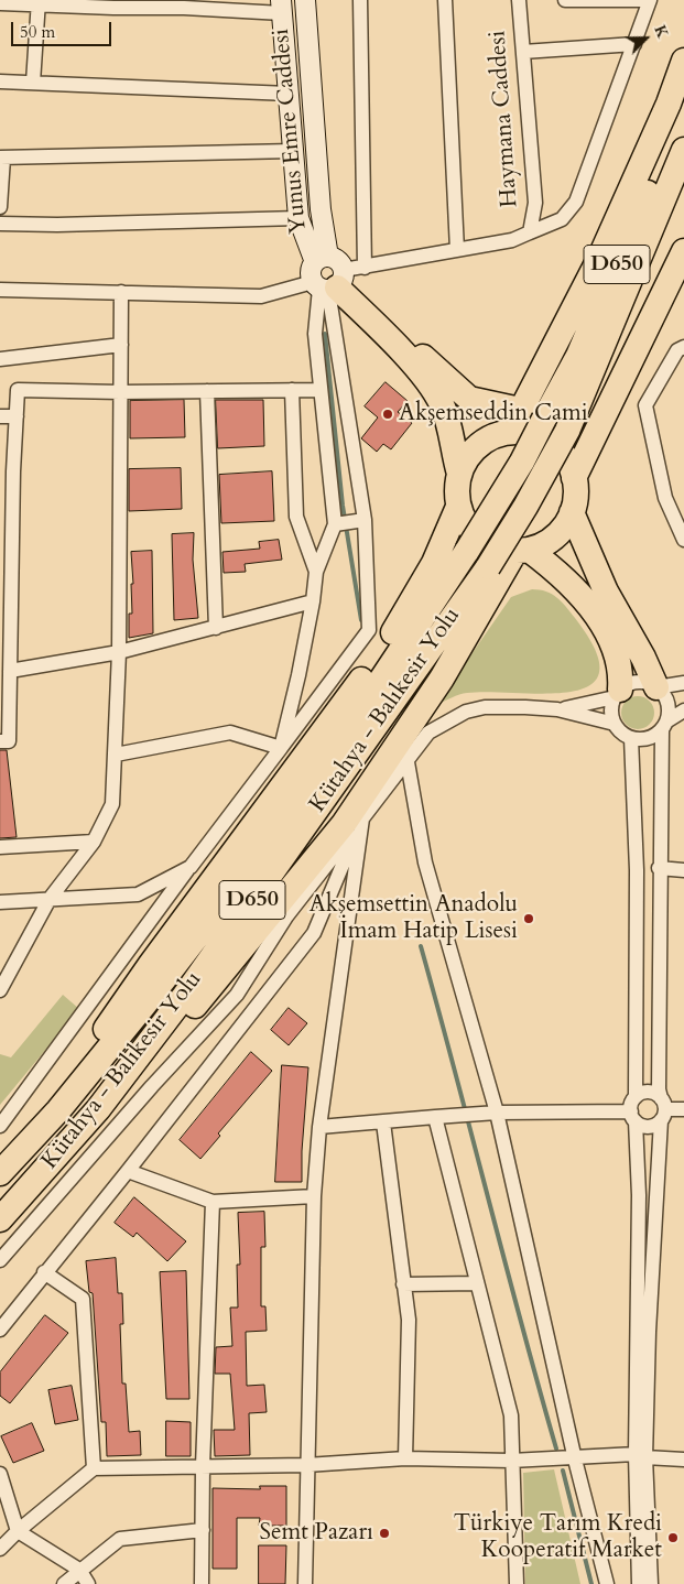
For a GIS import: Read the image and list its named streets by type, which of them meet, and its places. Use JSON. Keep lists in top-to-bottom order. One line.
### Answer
{"streets":{"highway":["D650","Kütahya - Balıkesir Yolu"],"street":["Haymana Caddesi","Yunus Emre Caddesi"]},"places":["Akşemseddin Cami","Akşemsettin Anadolu İmam Hatip Lisesi","Semt Pazarı","Türkiye Tarım Kredi Kooperatif Market"],"scale_bar":"50 m","north":"top right"}
